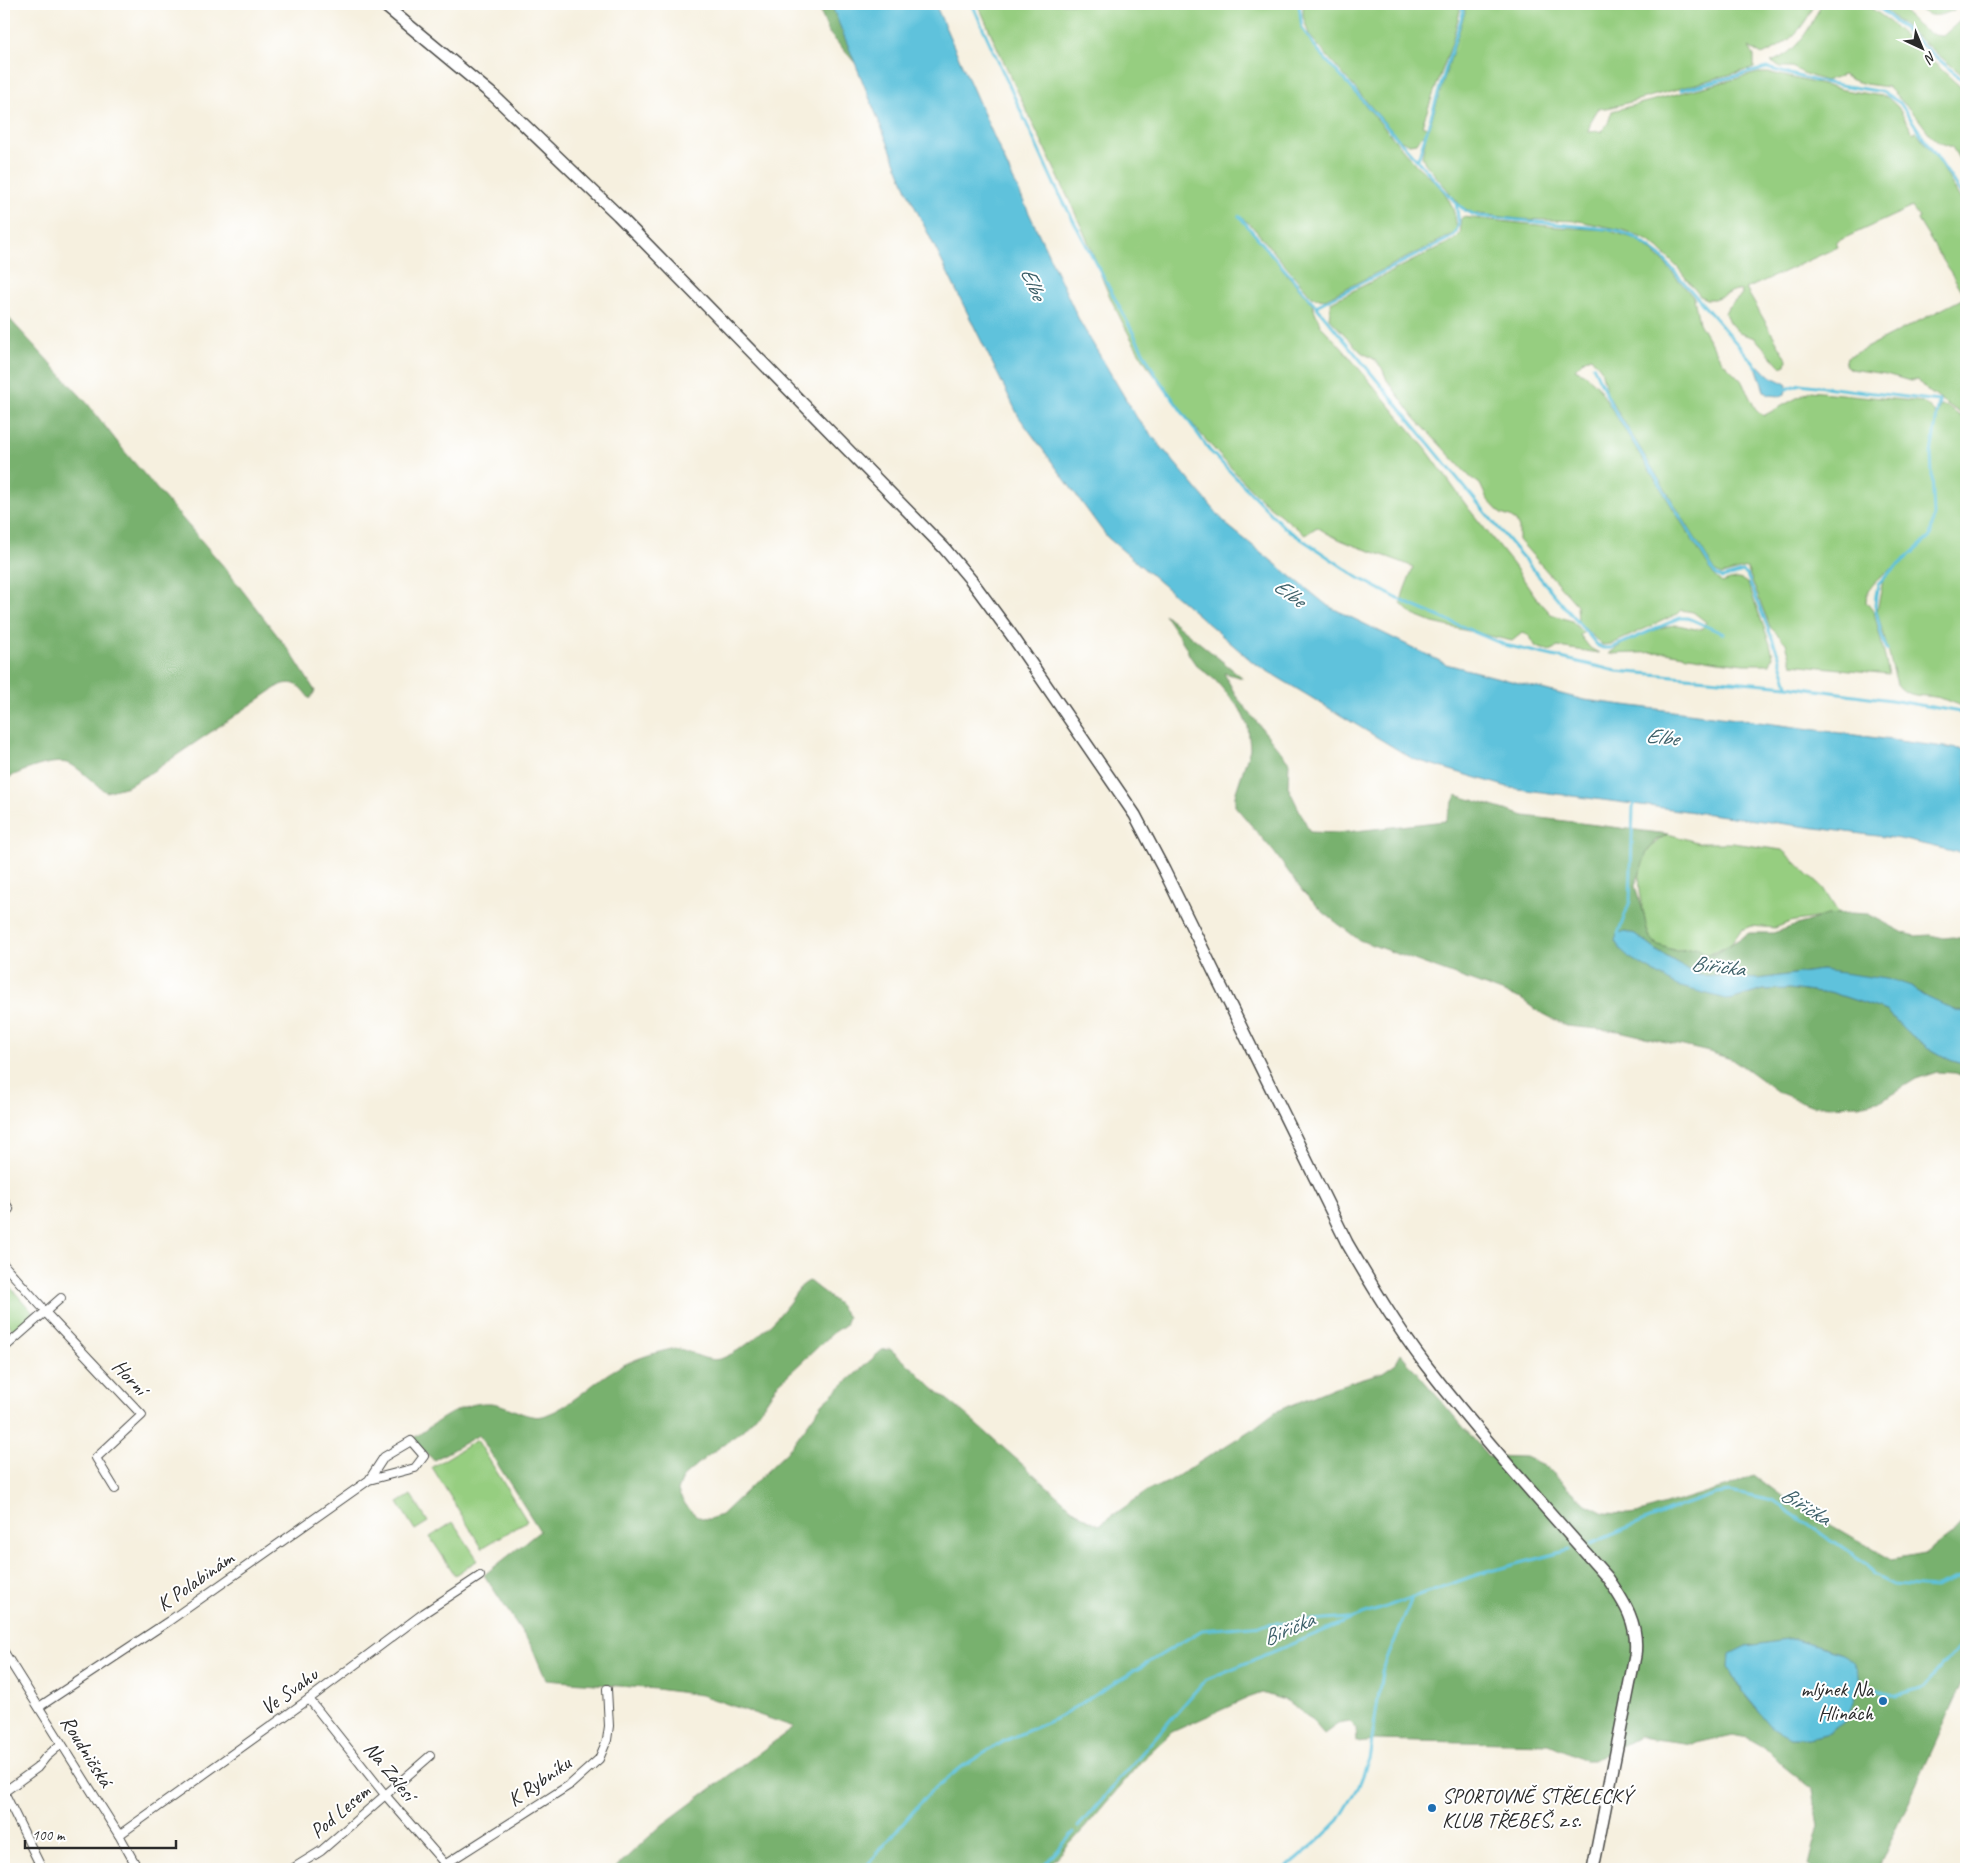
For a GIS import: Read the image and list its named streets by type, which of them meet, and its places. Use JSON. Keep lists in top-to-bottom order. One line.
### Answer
{"streets":{"street":["Horní","K Polabinám","Ve Svahu","Roudničská","Na Zálesí","K Rybníku","Pod Lesem"]},"crossings":[["K Polabinám","Roudničská"],["Ve Svahu","Roudničská"],["Ve Svahu","Na Zálesí"],["Na Zálesí","K Rybníku"],["Na Zálesí","Pod Lesem"]],"water":["Elbe","Biřička"],"places":["mlýnek Na Hlinách","SPORTOVNĚ STŘELECKÝ KLUB TŘEBEŠ, z.s."],"scale_bar":"100 m","north":"bottom right"}
